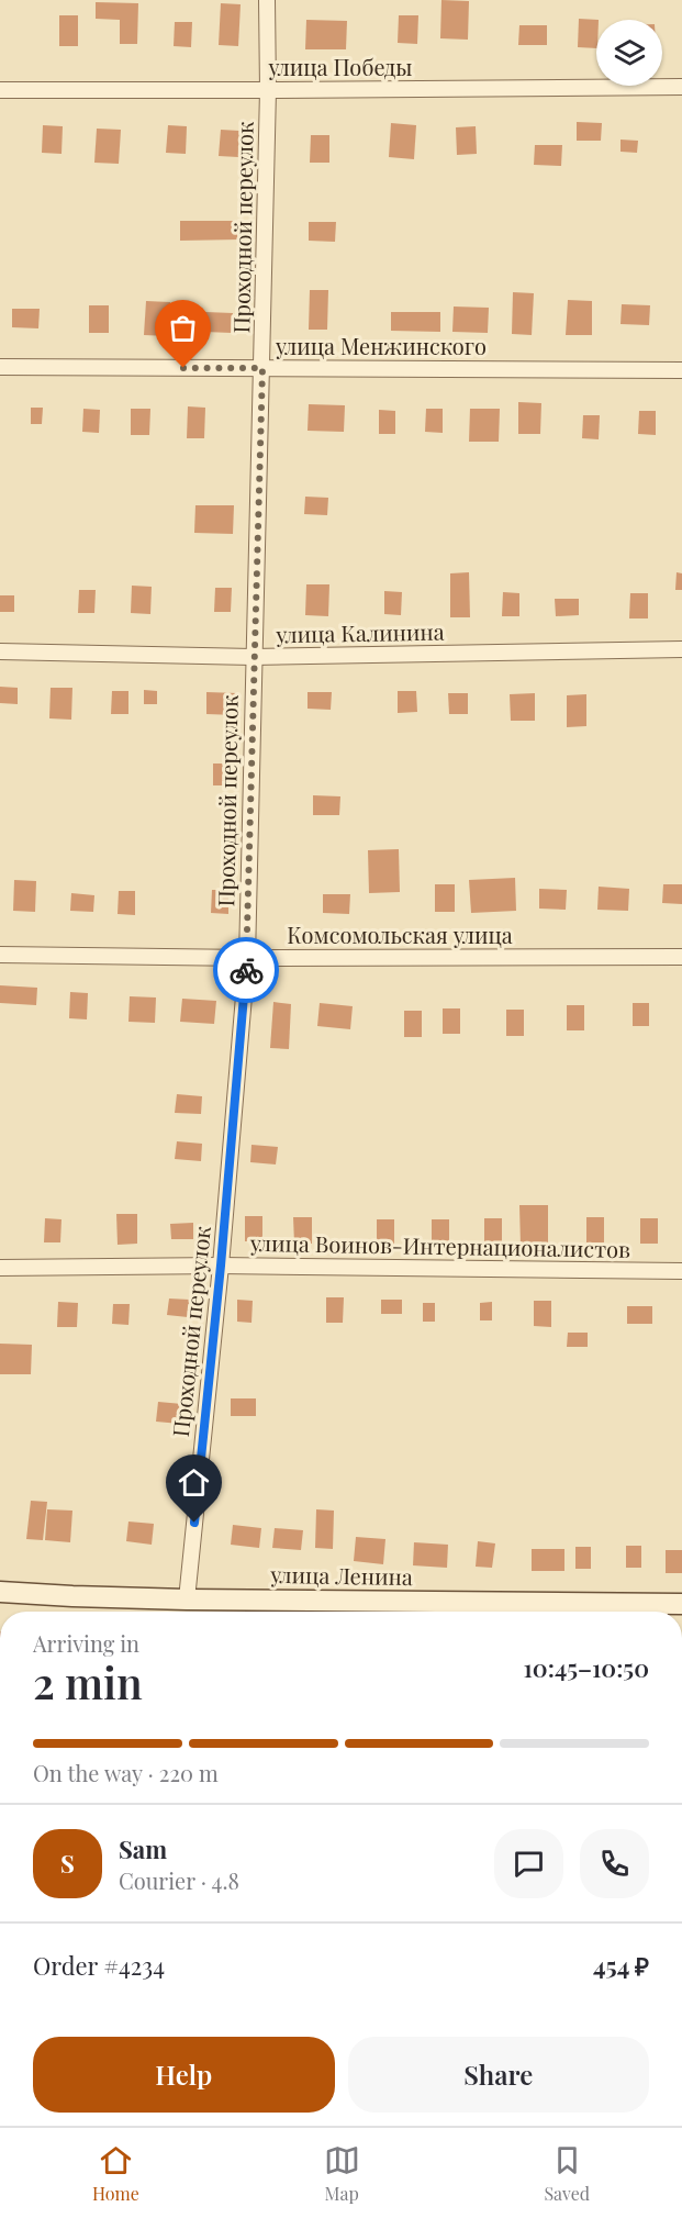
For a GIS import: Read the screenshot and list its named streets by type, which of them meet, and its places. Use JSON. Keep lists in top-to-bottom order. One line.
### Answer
{"streets":{"main road":["улица Ленина"],"street":["улица Победы","Проходной переулок","улица Менжинского","улица Калинина","Комсомольская улица","улица Воинов-Интернационалистов"]},"crossings":[["улица Победы","Проходной переулок"],["Проходной переулок","улица Менжинского"],["Проходной переулок","улица Калинина"],["Проходной переулок","Комсомольская улица"],["Проходной переулок","улица Воинов-Интернационалистов"],["Проходной переулок","улица Ленина"]],"page":{"heading":["2 min","Arriving in","10:45–10:50"],"panel":["Sam","Courier · 4.8","Order #4234","454 ₽"],"bar":"On the way · 220 m","round":"S","buttons":["Help","Share"],"tabs":["Home","Map","Saved"]}}
